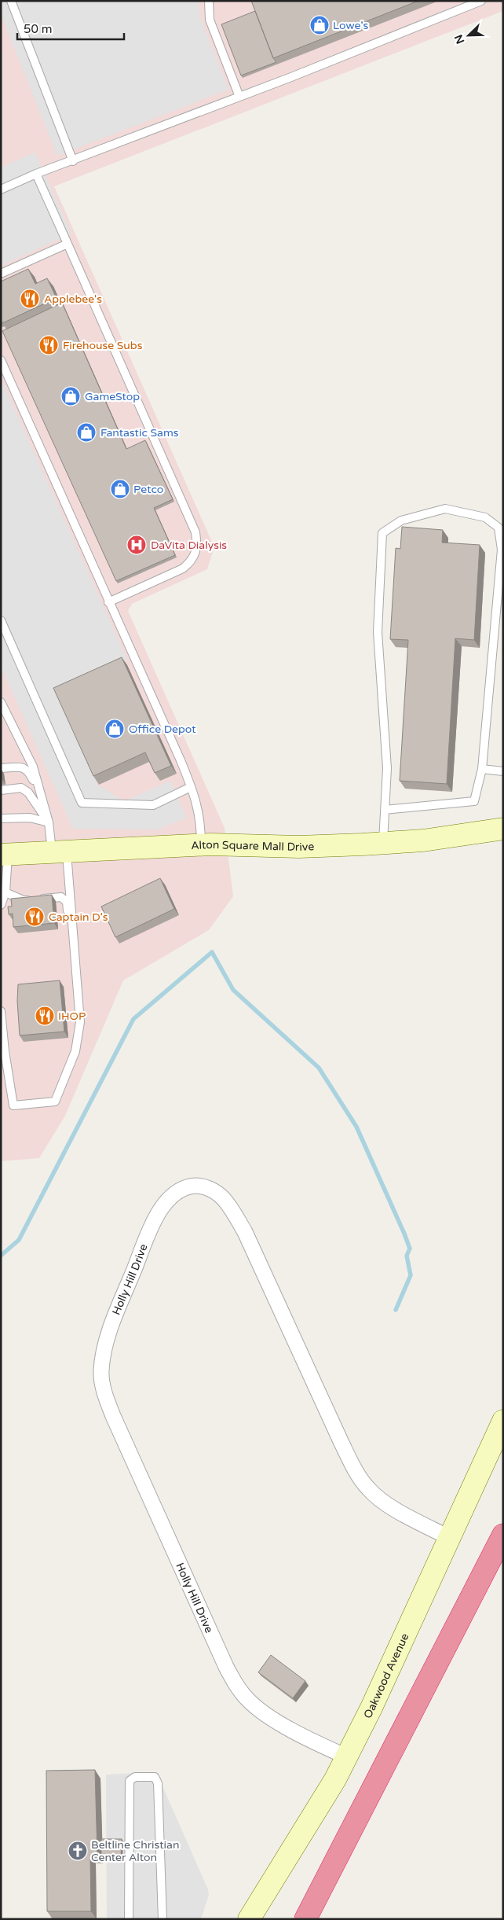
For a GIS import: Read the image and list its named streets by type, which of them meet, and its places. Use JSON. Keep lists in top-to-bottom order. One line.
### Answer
{"streets":{"street":["Alton Square Mall Drive","Holly Hill Drive","Oakwood Avenue"]},"crossings":[["Holly Hill Drive","Oakwood Avenue"]],"places":{"shop":["Lowe's","GameStop","Fantastic Sams","Petco","Office Depot"],"restaurant":["Applebee's","Firehouse Subs","Captain D's","IHOP"],"hospital":["DaVita Dialysis"],"church":["Beltline Christian Center Alton"]},"scale_bar":"50 m","north":"bottom left"}
